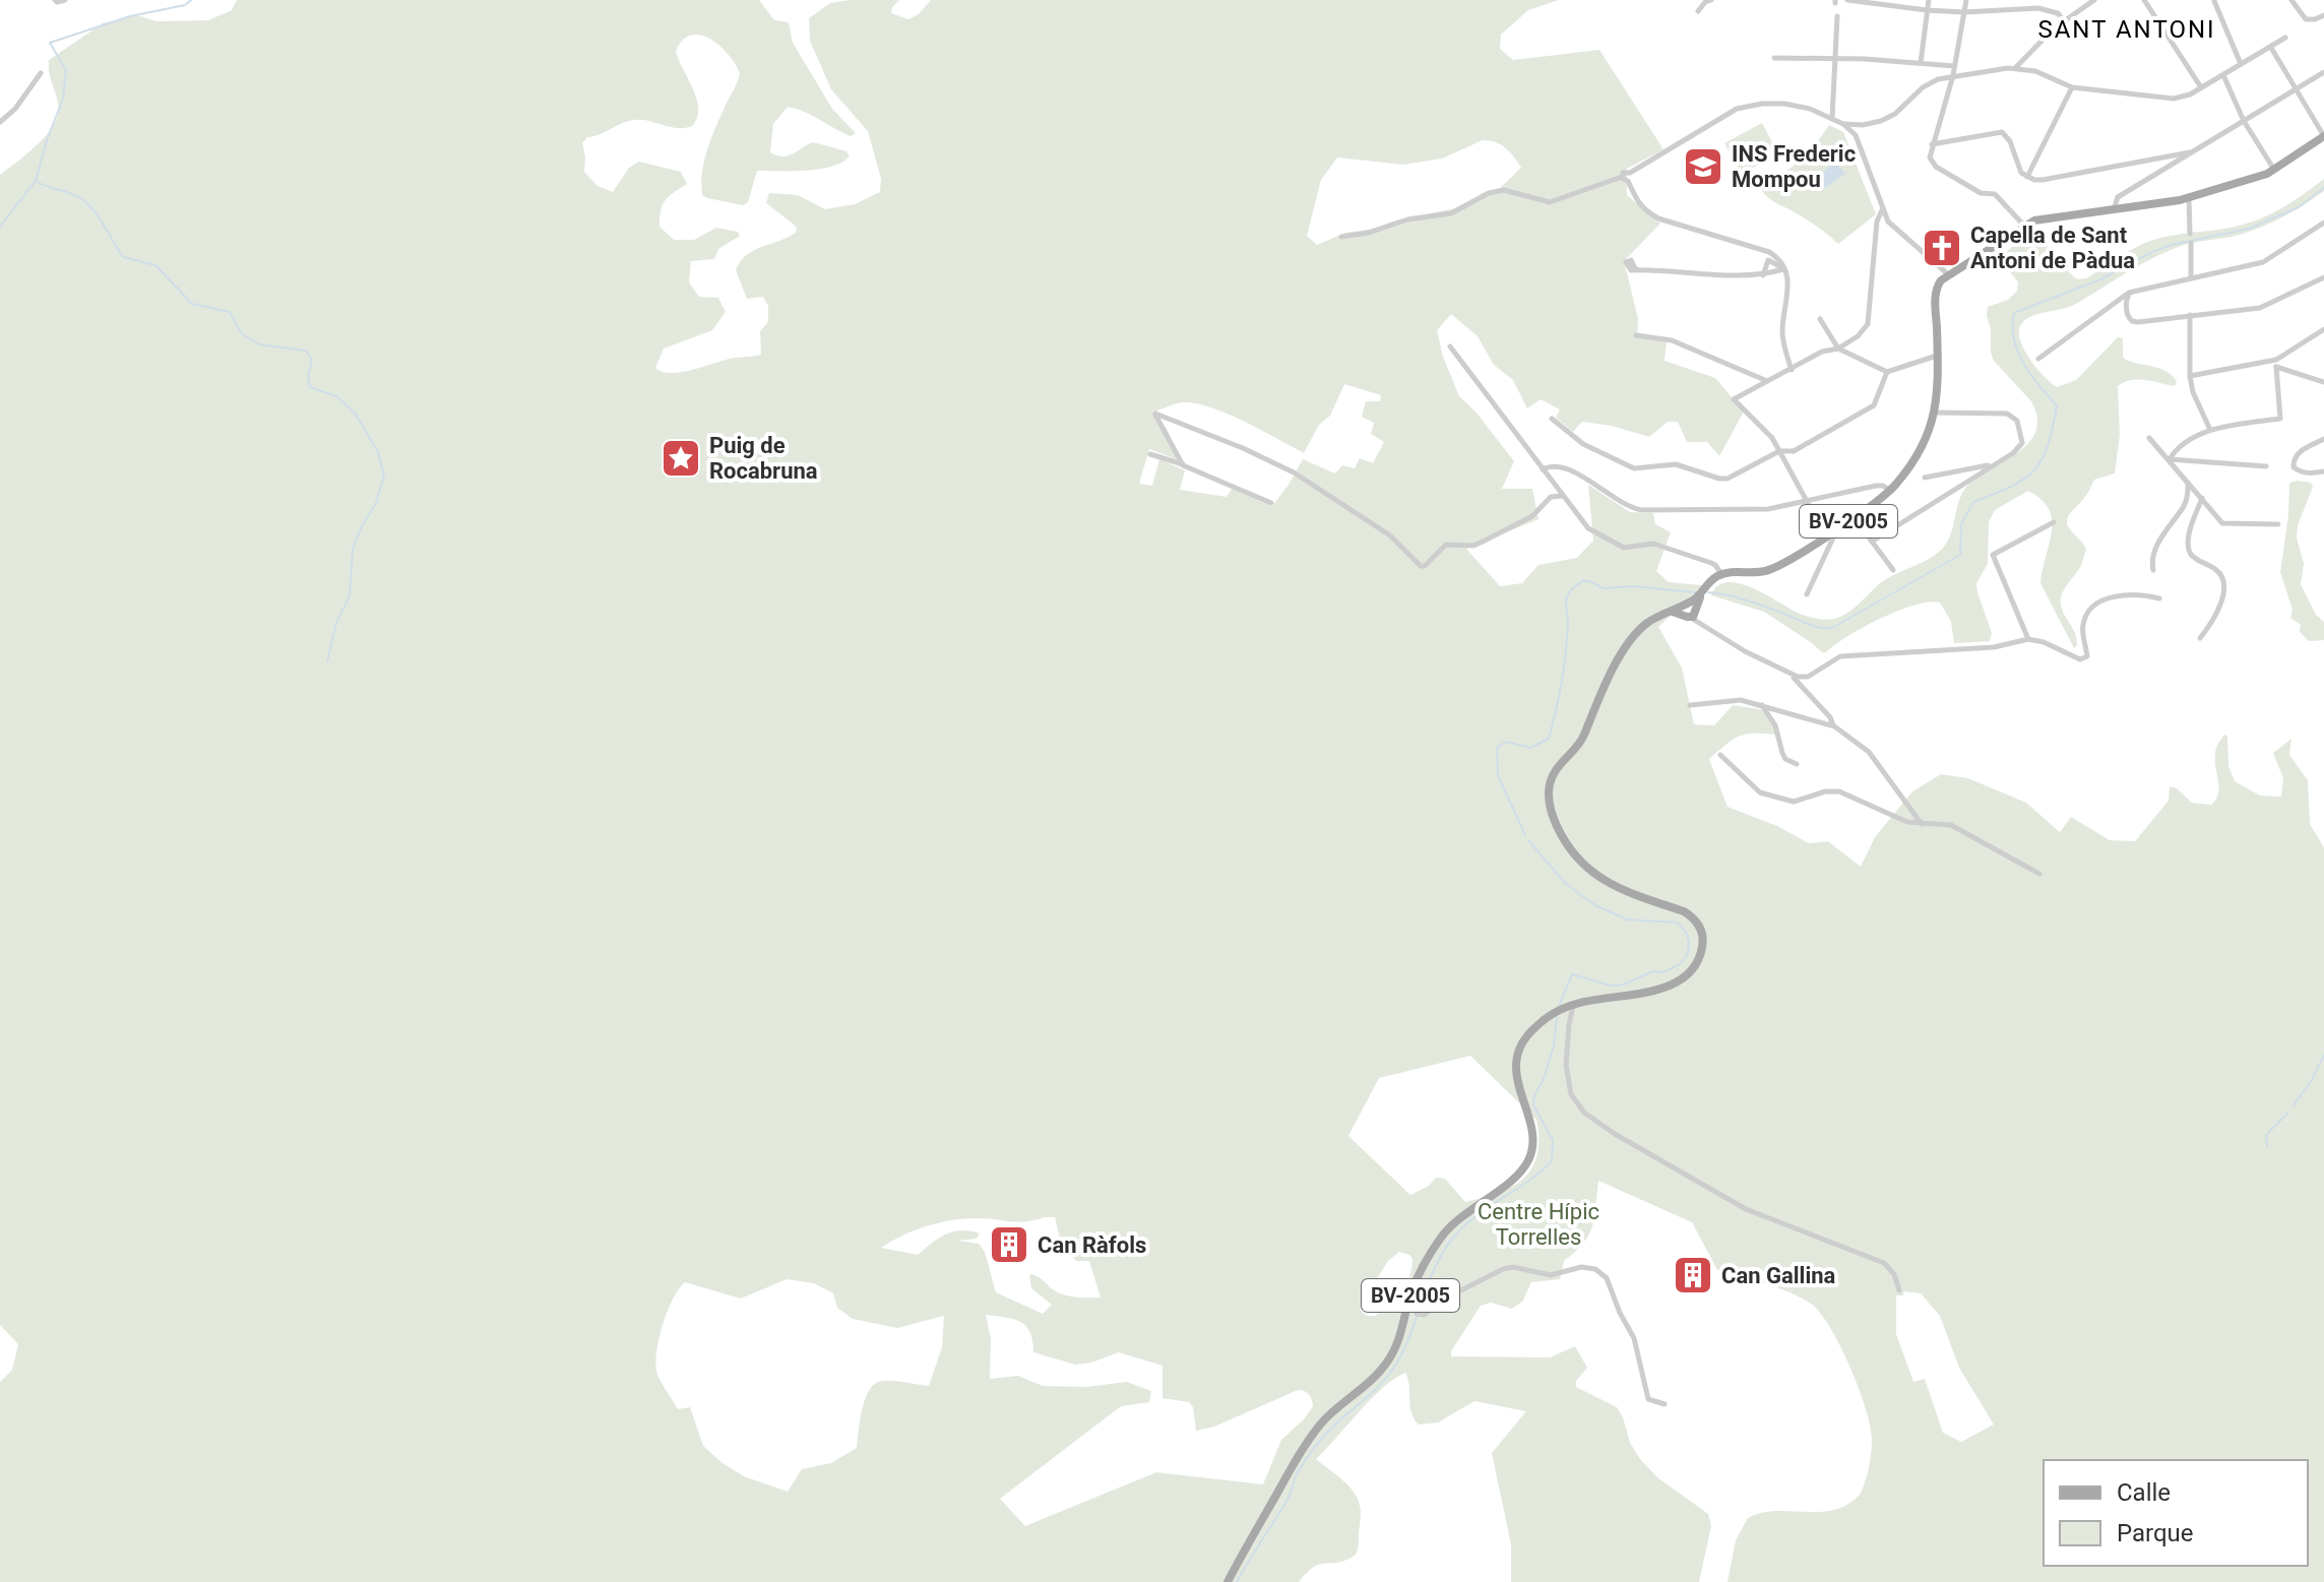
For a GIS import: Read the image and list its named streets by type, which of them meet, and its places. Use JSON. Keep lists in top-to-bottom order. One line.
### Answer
{"streets":{"main road":["BV-2005"]},"districts":["SANT ANTONI"],"parks":["Centre Hípic Torrelles"],"places":{"school or university":["INS Frederic Mompou"],"church":["Capella de Sant Antoni de Pàdua"],"place":["Puig de Rocabruna"],"building":["Can Ràfols","Can Gallina"]},"legend":["Calle","Parque"]}
